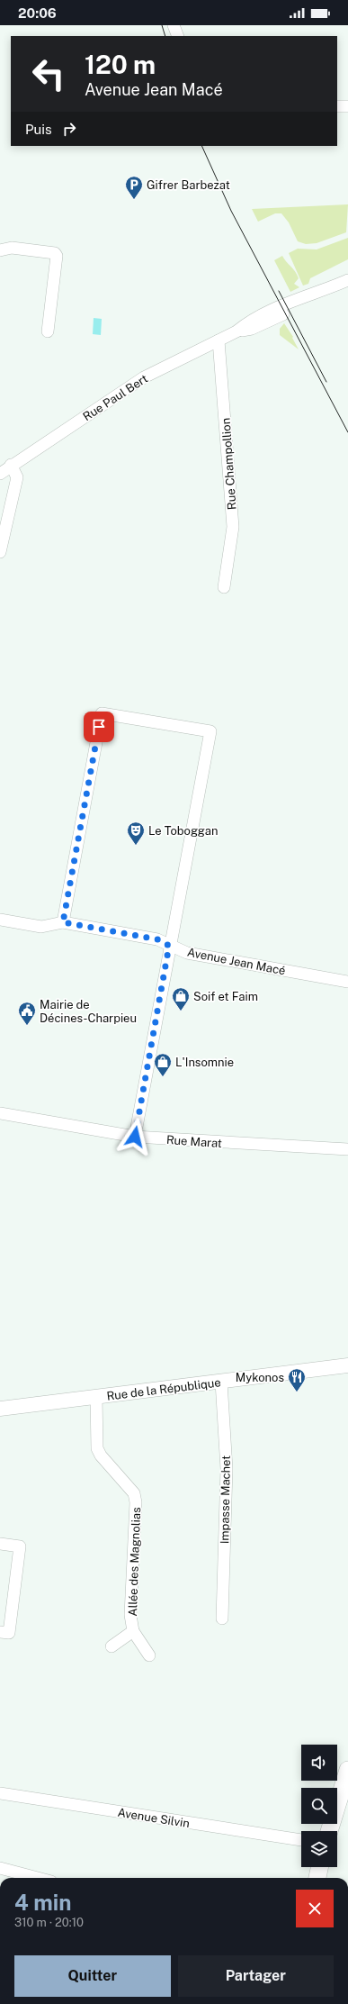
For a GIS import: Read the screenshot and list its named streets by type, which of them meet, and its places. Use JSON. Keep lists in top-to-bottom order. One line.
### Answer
{"streets":{"street":["Rue Paul Bert","Rue Champollion","Avenue Jean Macé","Rue Marat","Rue de la République","Impasse Machet","Allée des Magnolias","Avenue Silvin"]},"crossings":[["Rue Paul Bert","Rue Champollion"],["Rue de la République","Impasse Machet"],["Rue de la République","Allée des Magnolias"]],"places":{"parking":["Gifrer Barbezat"],"theatre":["Le Toboggan"],"shop":["Soif et Faim","L'Insomnie"],"public building":["Mairie de Décines-Charpieu"],"restaurant":["Mykonos"]},"page":{"status":"20:06","turn":["120 m","Avenue Jean Macé"],"then":"Puis","heading":["4 min","310 m · 20:10"],"buttons":["Quitter","Partager"]}}
